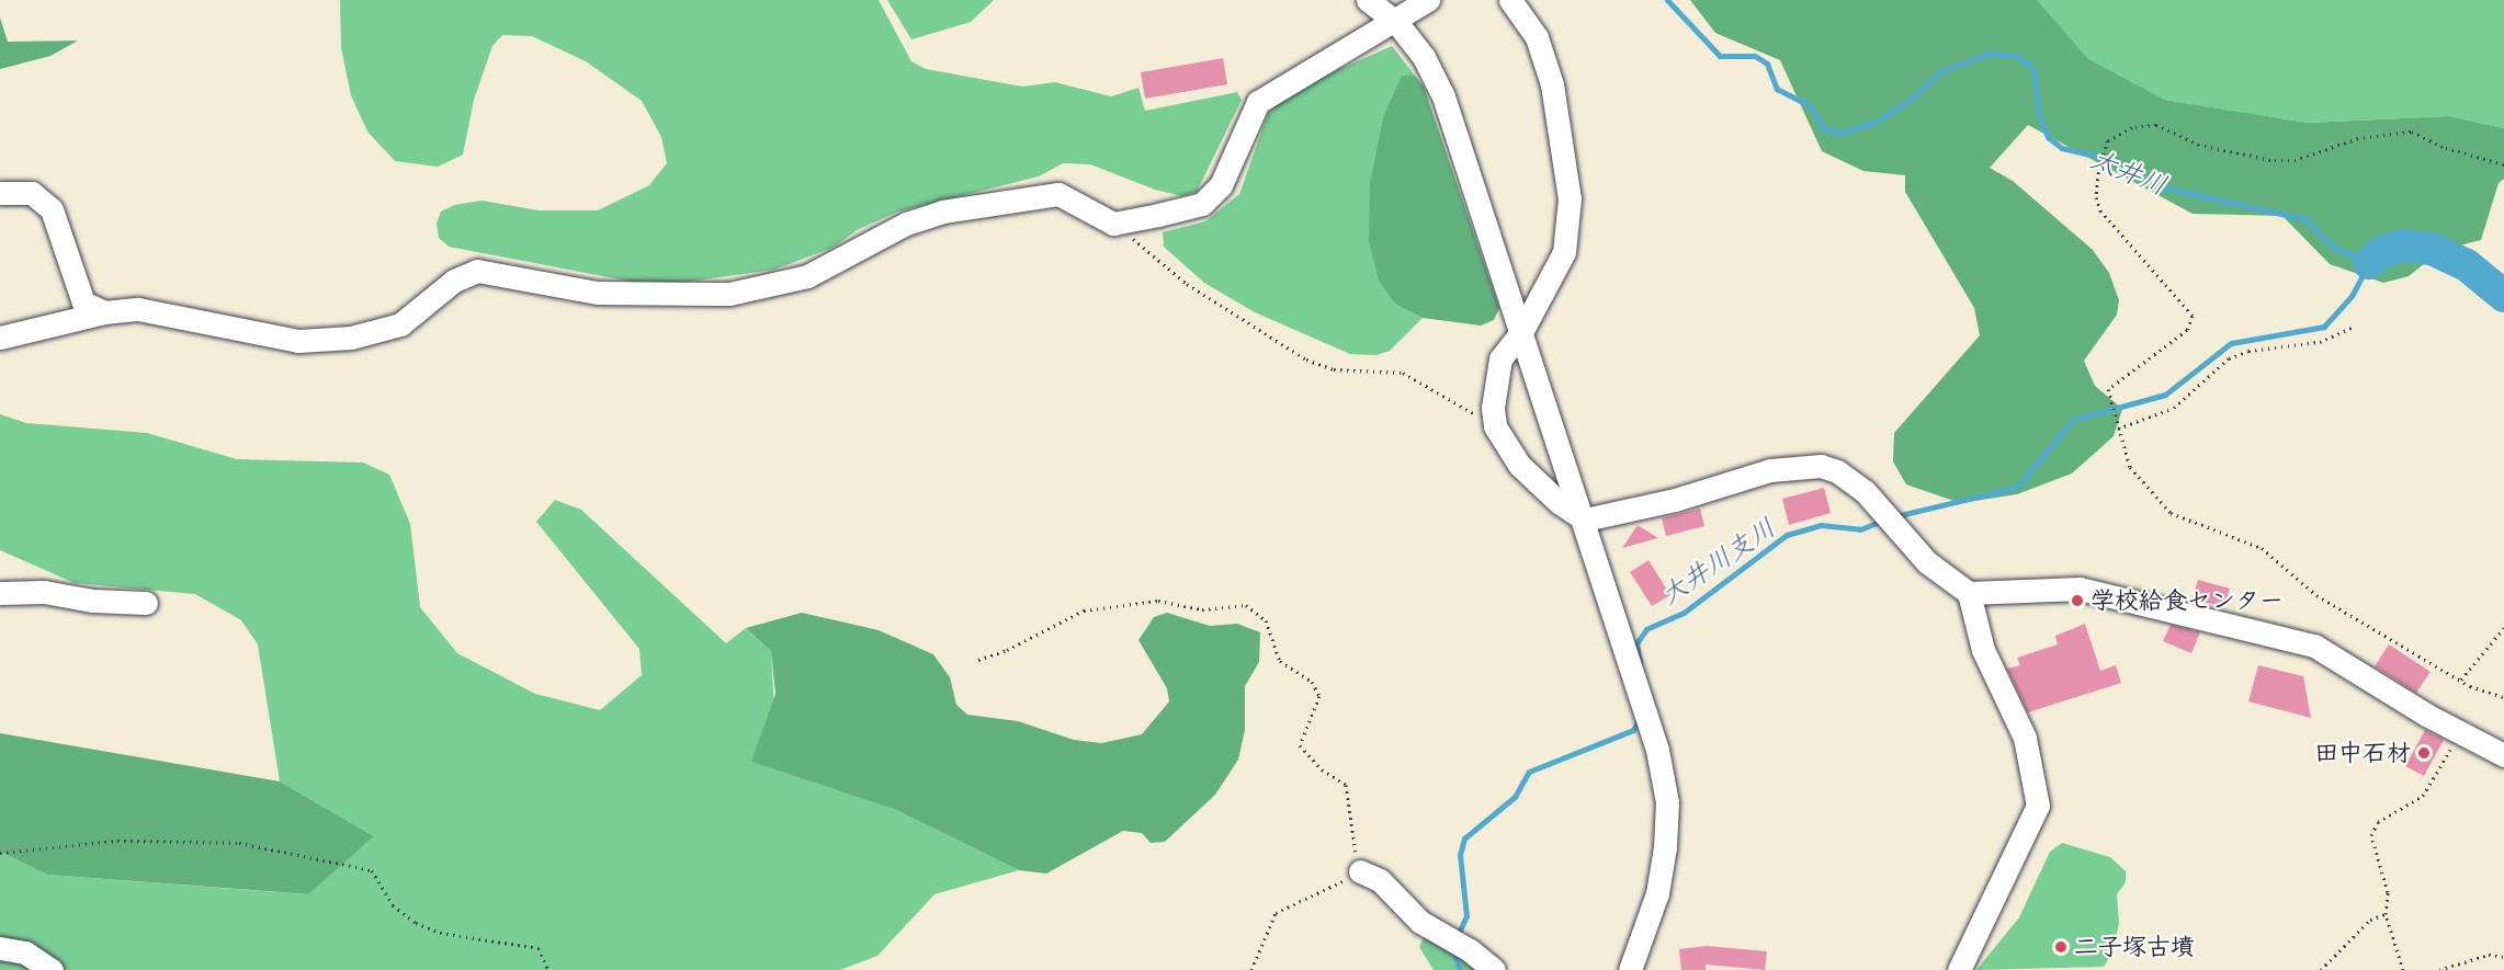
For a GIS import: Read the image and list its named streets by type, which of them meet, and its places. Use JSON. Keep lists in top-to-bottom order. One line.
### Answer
{"water":["太井川","大井川支川"],"places":["学校給食センター","田中石材","二子塚古墳"]}
